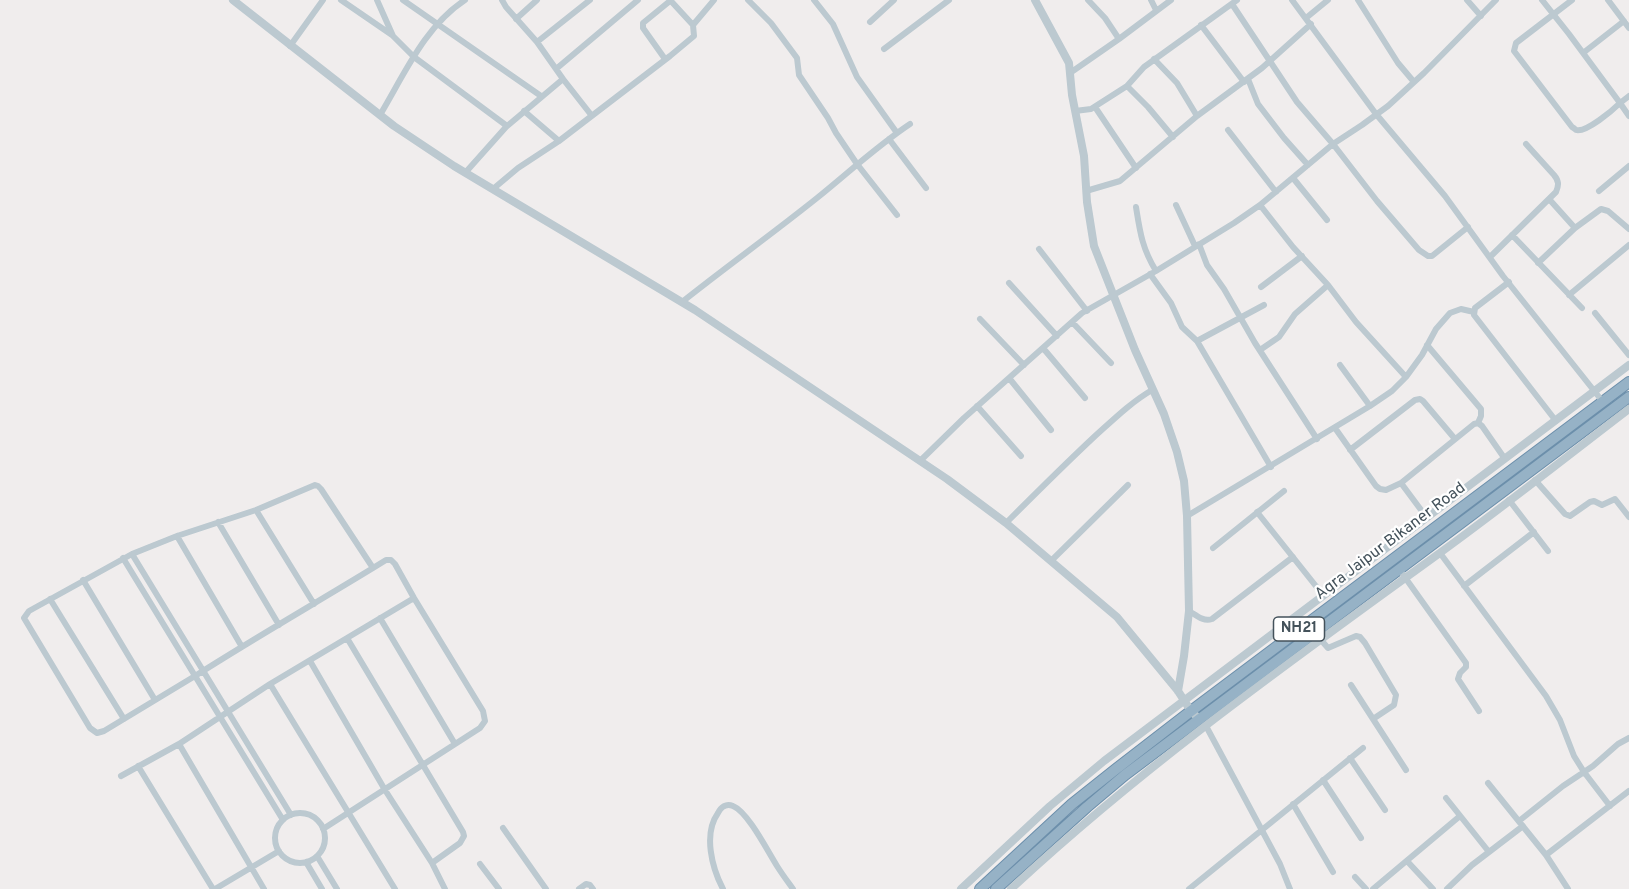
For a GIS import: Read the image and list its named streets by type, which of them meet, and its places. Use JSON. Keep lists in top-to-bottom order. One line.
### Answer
{"streets":{"highway":["Agra Jaipur Bikaner Road","NH21"]}}
